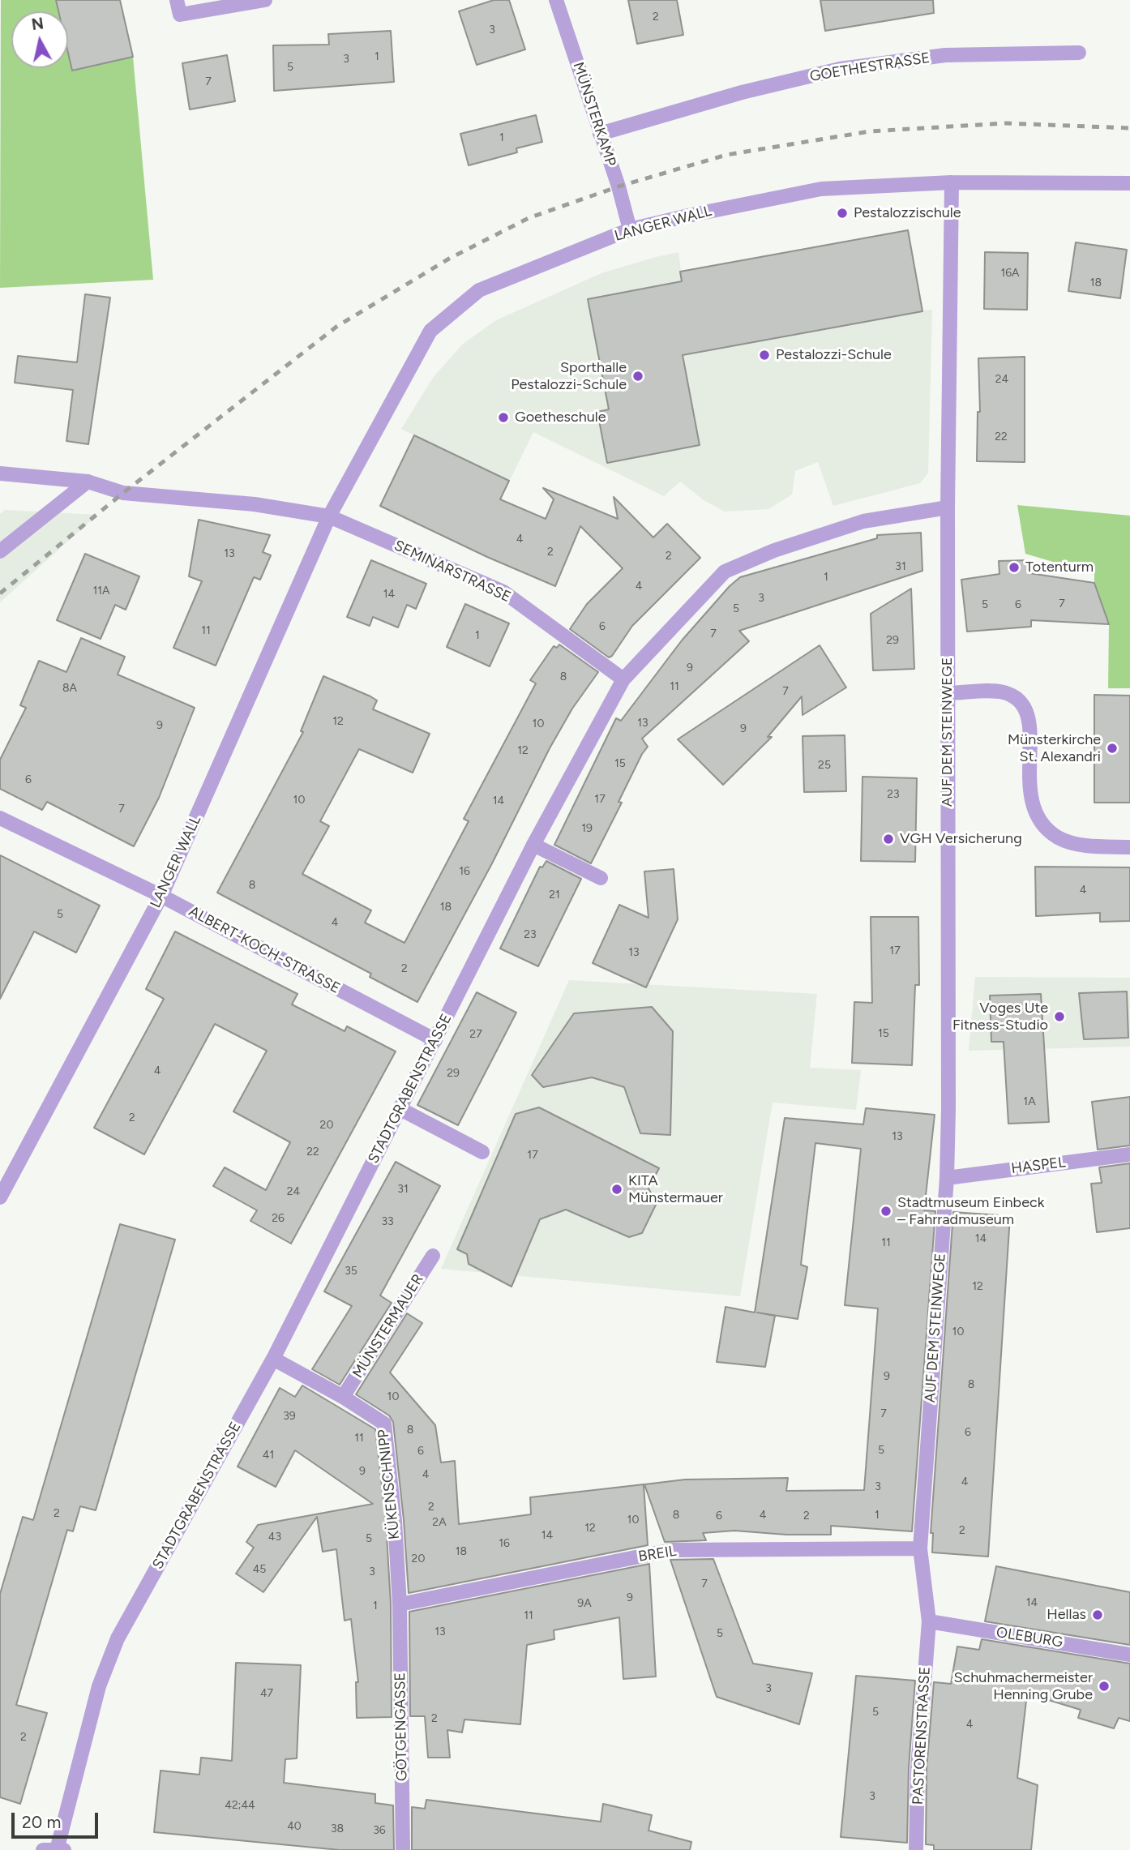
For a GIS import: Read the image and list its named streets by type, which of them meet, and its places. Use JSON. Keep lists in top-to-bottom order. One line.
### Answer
{"streets":{"street":["GOETHESTRASSE","MÜNSTERKAMP","LANGER WALL","SEMINARSTRASSE","AUF DEM STEINWEGE","ALBERT-KOCH-STRASSE","STADTGRABENSTRASSE","HASPEL","MÜNSTERMAUER","KÜKENSCHNIPP","BREIL","OLEBURG","GÖTGENGASSE","PASTORENSTRASSE"]},"crossings":[["GOETHESTRASSE","MÜNSTERKAMP"],["MÜNSTERKAMP","LANGER WALL"],["LANGER WALL","SEMINARSTRASSE"],["LANGER WALL","AUF DEM STEINWEGE"],["LANGER WALL","ALBERT-KOCH-STRASSE"],["SEMINARSTRASSE","STADTGRABENSTRASSE"],["AUF DEM STEINWEGE","STADTGRABENSTRASSE"],["AUF DEM STEINWEGE","HASPEL"],["AUF DEM STEINWEGE","BREIL"],["AUF DEM STEINWEGE","OLEBURG"],["AUF DEM STEINWEGE","PASTORENSTRASSE"],["ALBERT-KOCH-STRASSE","STADTGRABENSTRASSE"],["STADTGRABENSTRASSE","KÜKENSCHNIPP"],["MÜNSTERMAUER","KÜKENSCHNIPP"],["KÜKENSCHNIPP","BREIL"],["KÜKENSCHNIPP","GÖTGENGASSE"],["BREIL","GÖTGENGASSE"],["OLEBURG","PASTORENSTRASSE"]],"places":["Pestalozzischule","Pestalozzi-Schule","Sporthalle Pestalozzi-Schule","Goetheschule","Totenturm","Münsterkirche St. Alexandri","VGH Versicherung","Voges Ute Fitness-Studio","KITA Münstermauer","Stadtmuseum Einbeck – Fahrradmuseum","Hellas","Schuhmachermeister Henning Grube"],"house_numbers":["2","3","1","3","5","7","1","16A","18","24","22","4","2","13","2","31","1","4","11A","14","3","7","5","6","5","6","11","7","1","29","9","8","11","8A","7","12","13","10","9","9","12","15","25","6","23","17","10","14","7","19","16","8","4","21","18","5","4","23","17","13","2","15","27","4","29","1A","2","20","13","22","17","31","24","26","33","14","11","35","12","10","9","8","10","7","39","8","6","11","5","6","41","9","4","4","3","2","2","8","4","1","6","2","10","2A","12","2","14","43","5","16","18","20","45","3","7","9","14","9A","1","11","13","5","3","47","5","2","4","2","3","42;44","40","38","36"],"scale_bar":"20 m","north":"top"}
